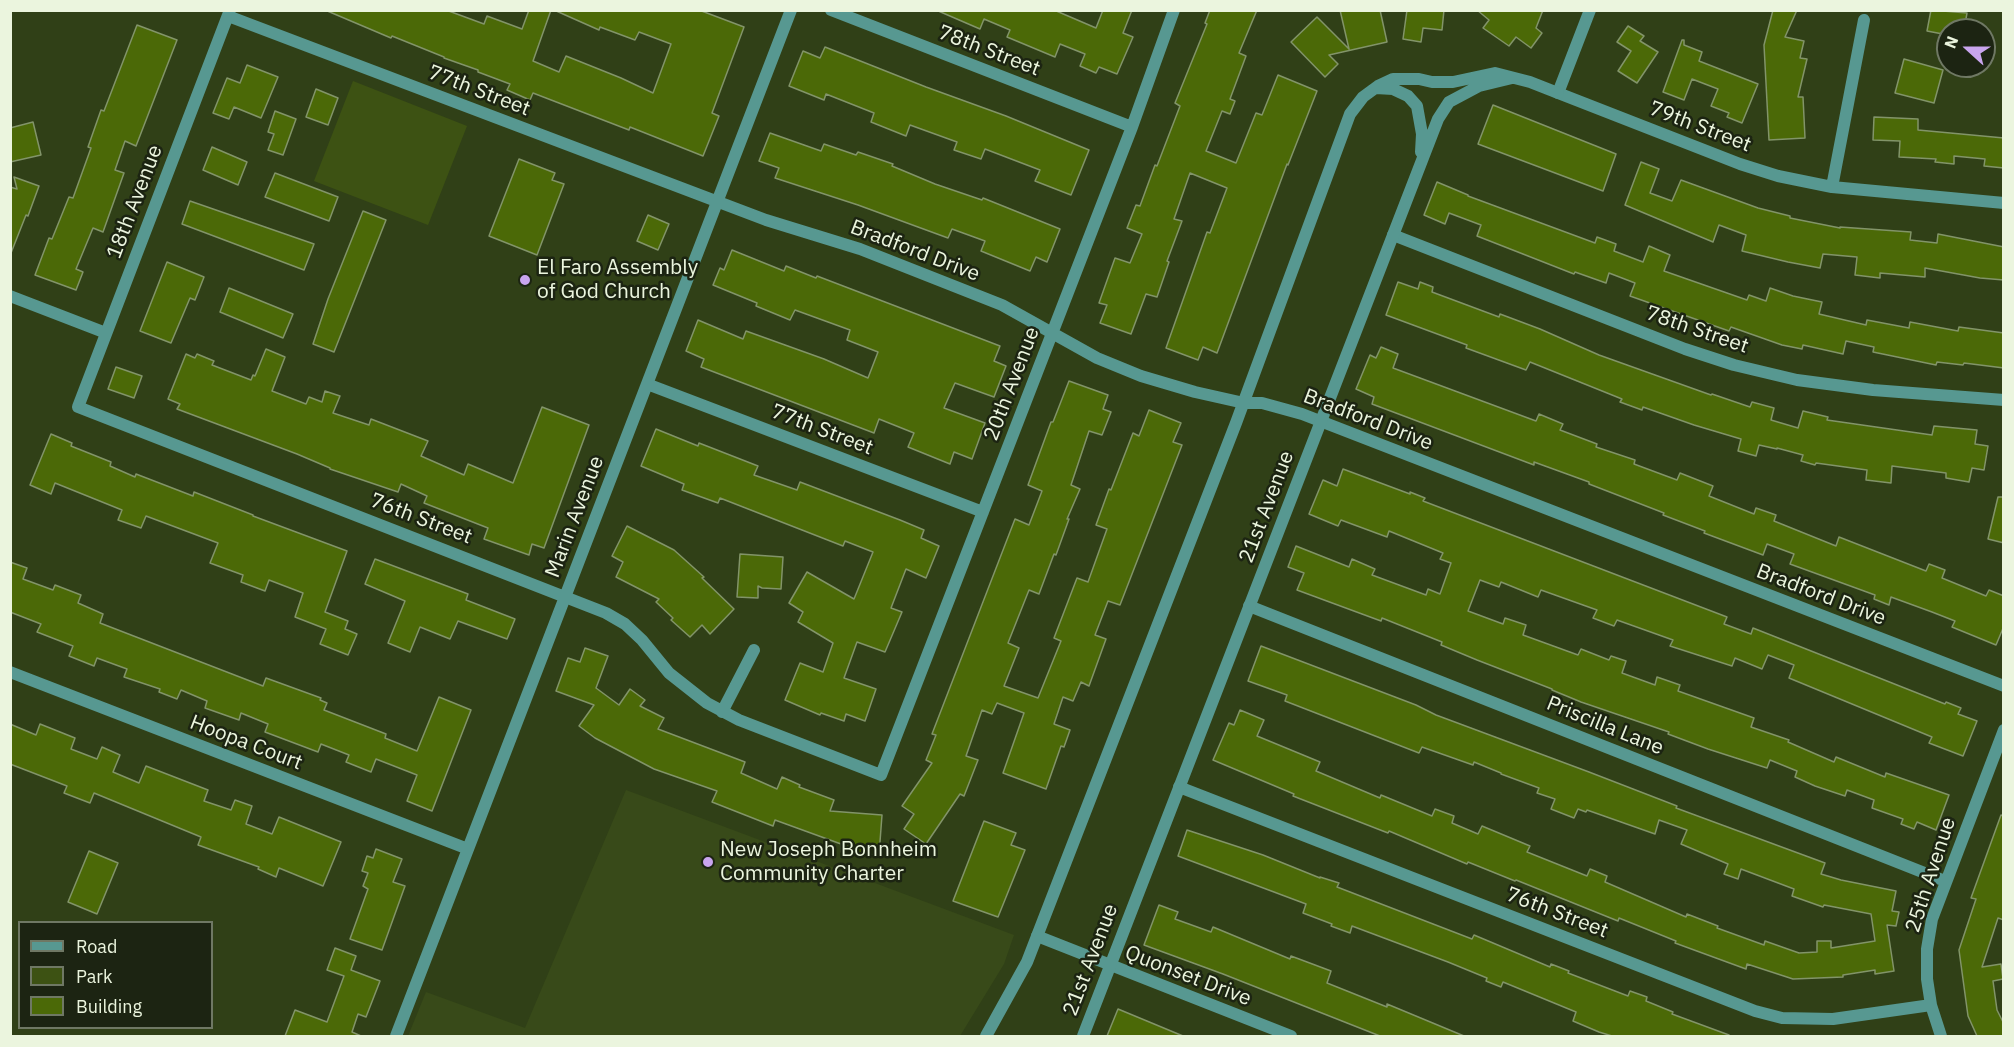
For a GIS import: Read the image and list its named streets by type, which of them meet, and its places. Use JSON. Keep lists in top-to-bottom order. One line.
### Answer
{"streets":{"street":["78th Street","77th Street","79th Street","18th Avenue","Bradford Drive","20th Avenue","21st Avenue","Marin Avenue","76th Street","Priscilla Lane","Hoopa Court","25th Avenue","Quonset Drive"]},"crossings":[["78th Street","20th Avenue"],["78th Street","21st Avenue"],["77th Street","18th Avenue"],["77th Street","Bradford Drive"],["77th Street","20th Avenue"],["77th Street","Marin Avenue"],["18th Avenue","76th Street"],["Bradford Drive","20th Avenue"],["Bradford Drive","21st Avenue"],["Bradford Drive","Marin Avenue"],["20th Avenue","76th Street"],["21st Avenue","76th Street"],["21st Avenue","Priscilla Lane"],["21st Avenue","Quonset Drive"],["Marin Avenue","76th Street"],["Marin Avenue","Hoopa Court"],["76th Street","25th Avenue"],["Priscilla Lane","25th Avenue"]],"places":["El Faro Assembly of God Church","New Joseph Bonnheim Community Charter"],"legend":["Road","Park","Building"],"north":"left"}
